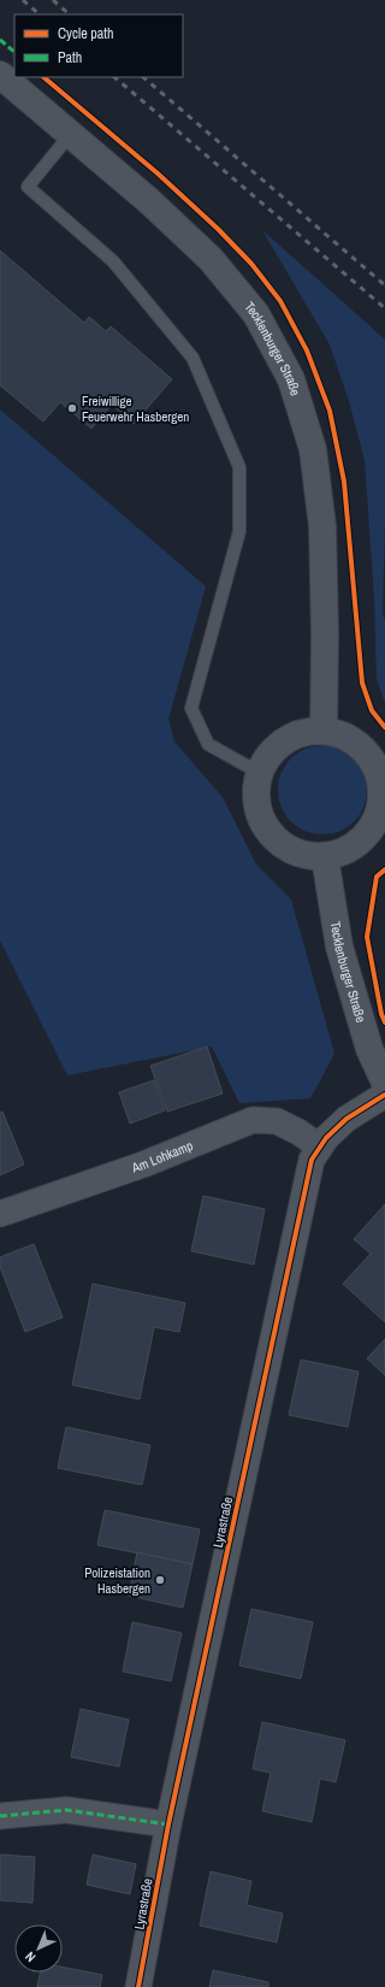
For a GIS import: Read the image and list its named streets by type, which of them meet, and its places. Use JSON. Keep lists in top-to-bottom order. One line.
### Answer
{"streets":{"street":["Tecklenburger Straße","Am Lohkamp","Lyrastraße"]},"crossings":[["Am Lohkamp","Lyrastraße"]],"places":["Freiwillige Feuerwehr Hasbergen","Polizeistation Hasbergen"],"legend":["Cycle path","Path"],"north":"bottom left"}
